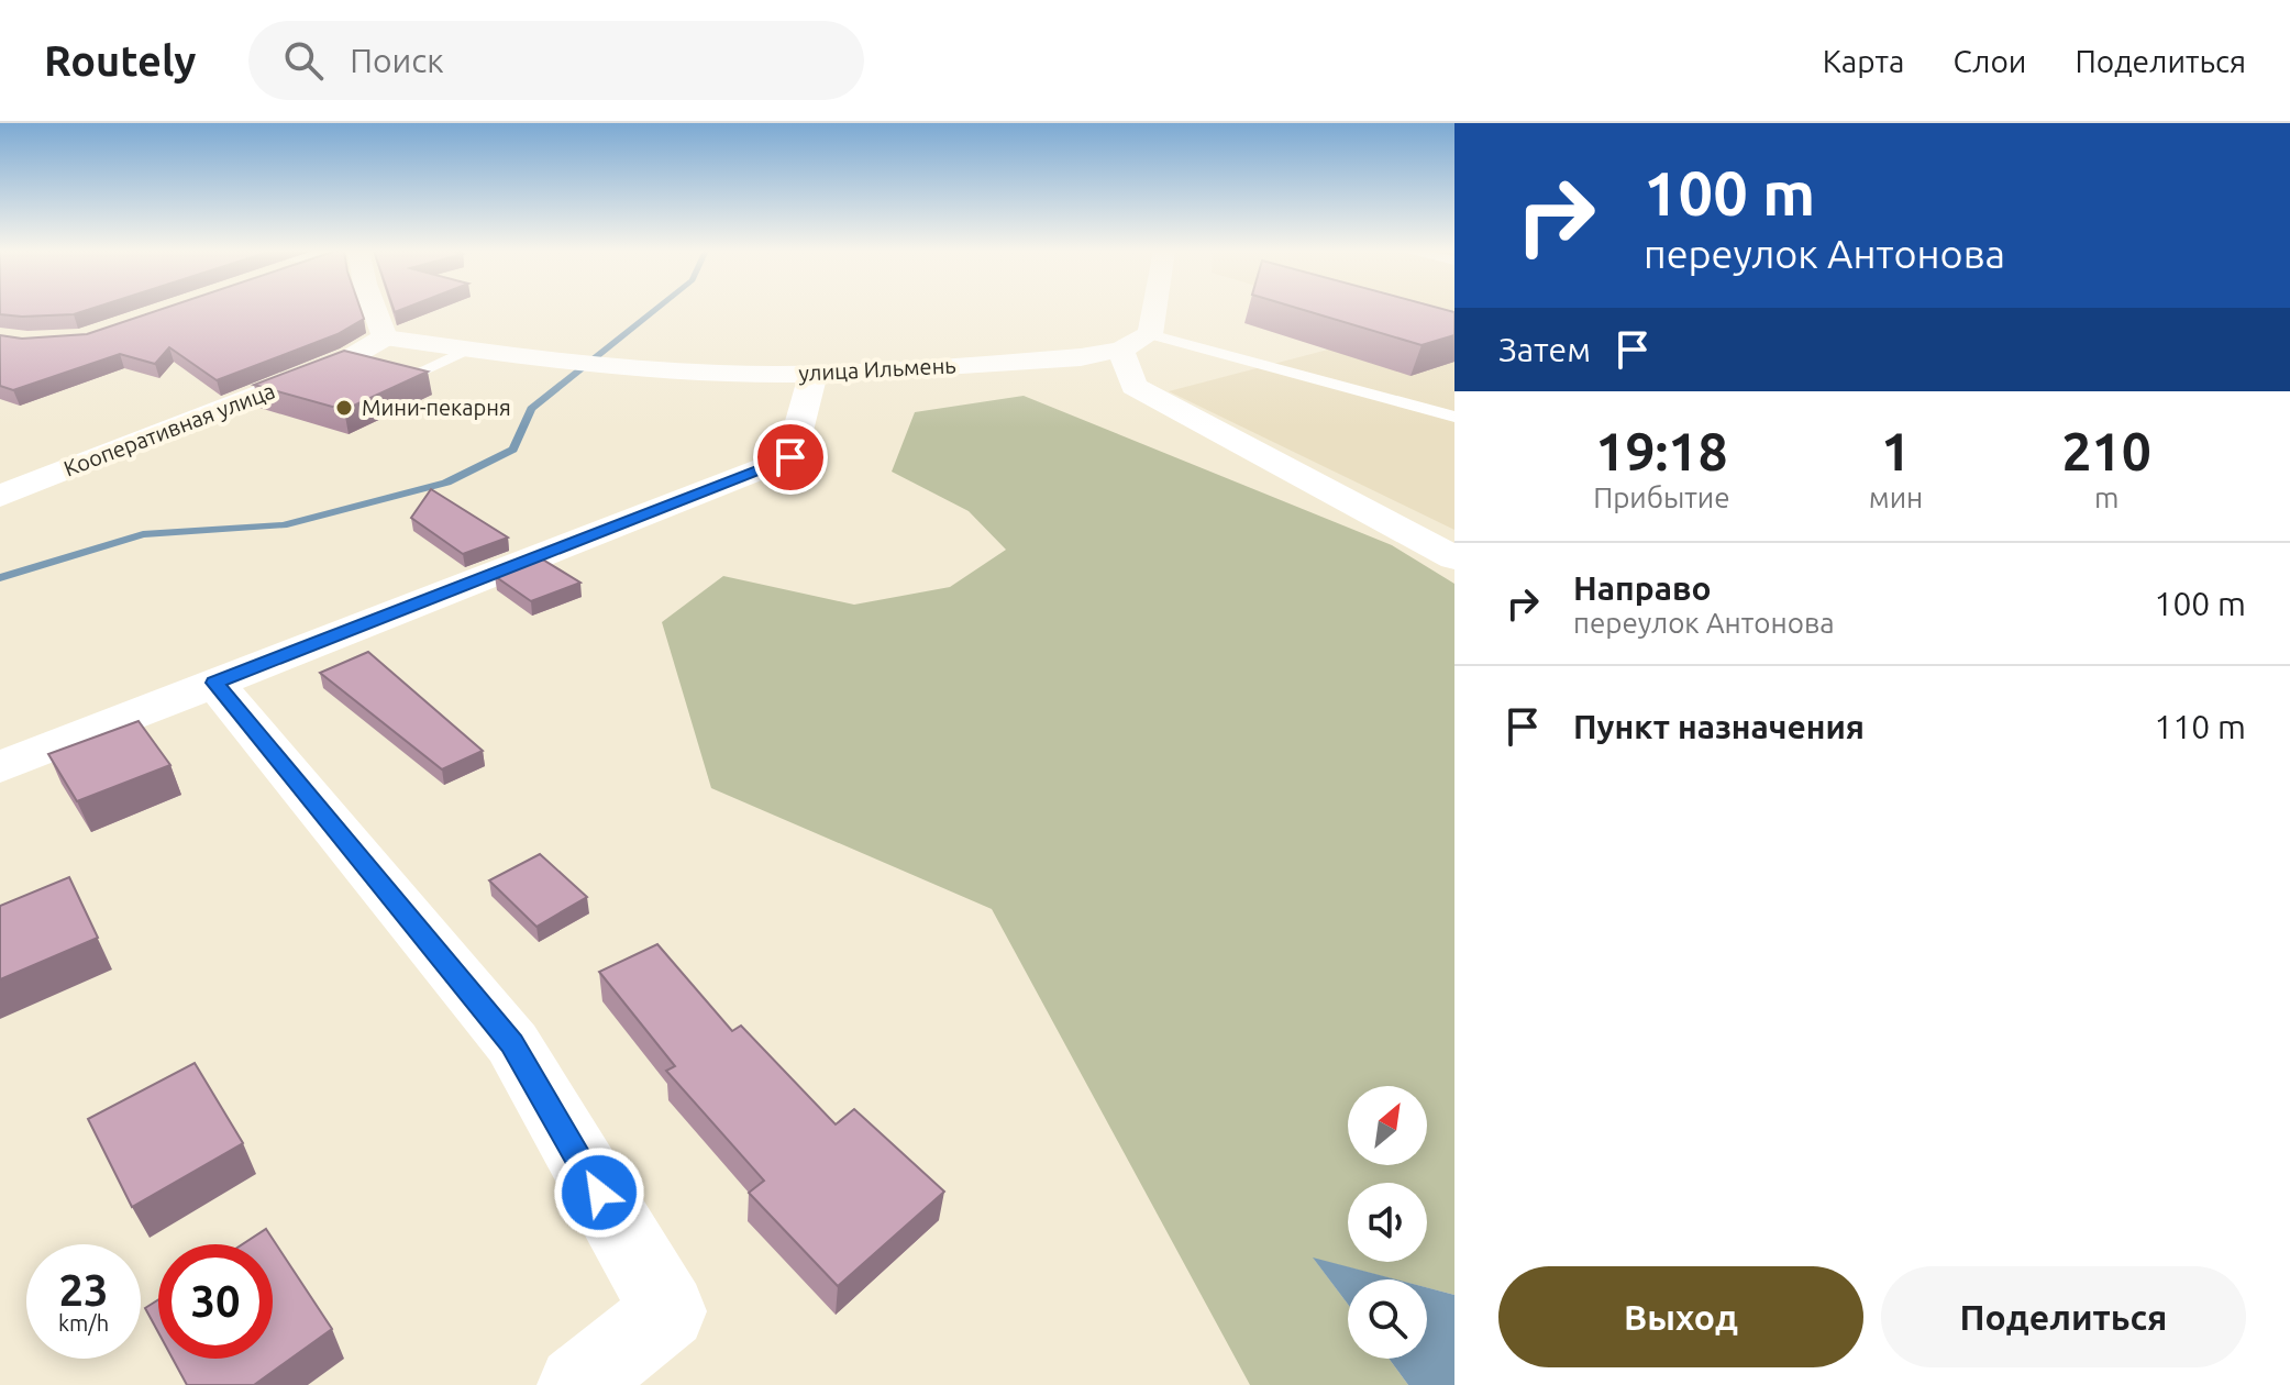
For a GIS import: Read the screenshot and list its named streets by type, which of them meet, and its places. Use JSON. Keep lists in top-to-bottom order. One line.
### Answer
{"streets":{"street":["улица Ильмень","Кооперативная улица"]},"crossings":[["улица Ильмень","Кооперативная улица"]],"places":["Мини-пекарня"],"north":"top right","page":{"header":"Routely","search":"Поиск","nav":["Карта","Слои","Поделиться"],"turn":["100 m","переулок Антонова"],"then":"Затем","eta":["19:18","Прибытие","1","мин","210","m"],"list":[{"name":"Направо","note":"переулок Антонова","value":"100 m"},{"name":"Пункт назначения","value":"110 m"}],"speed":"23 km/h","limit":"30","buttons":["Выход","Поделиться"]}}
